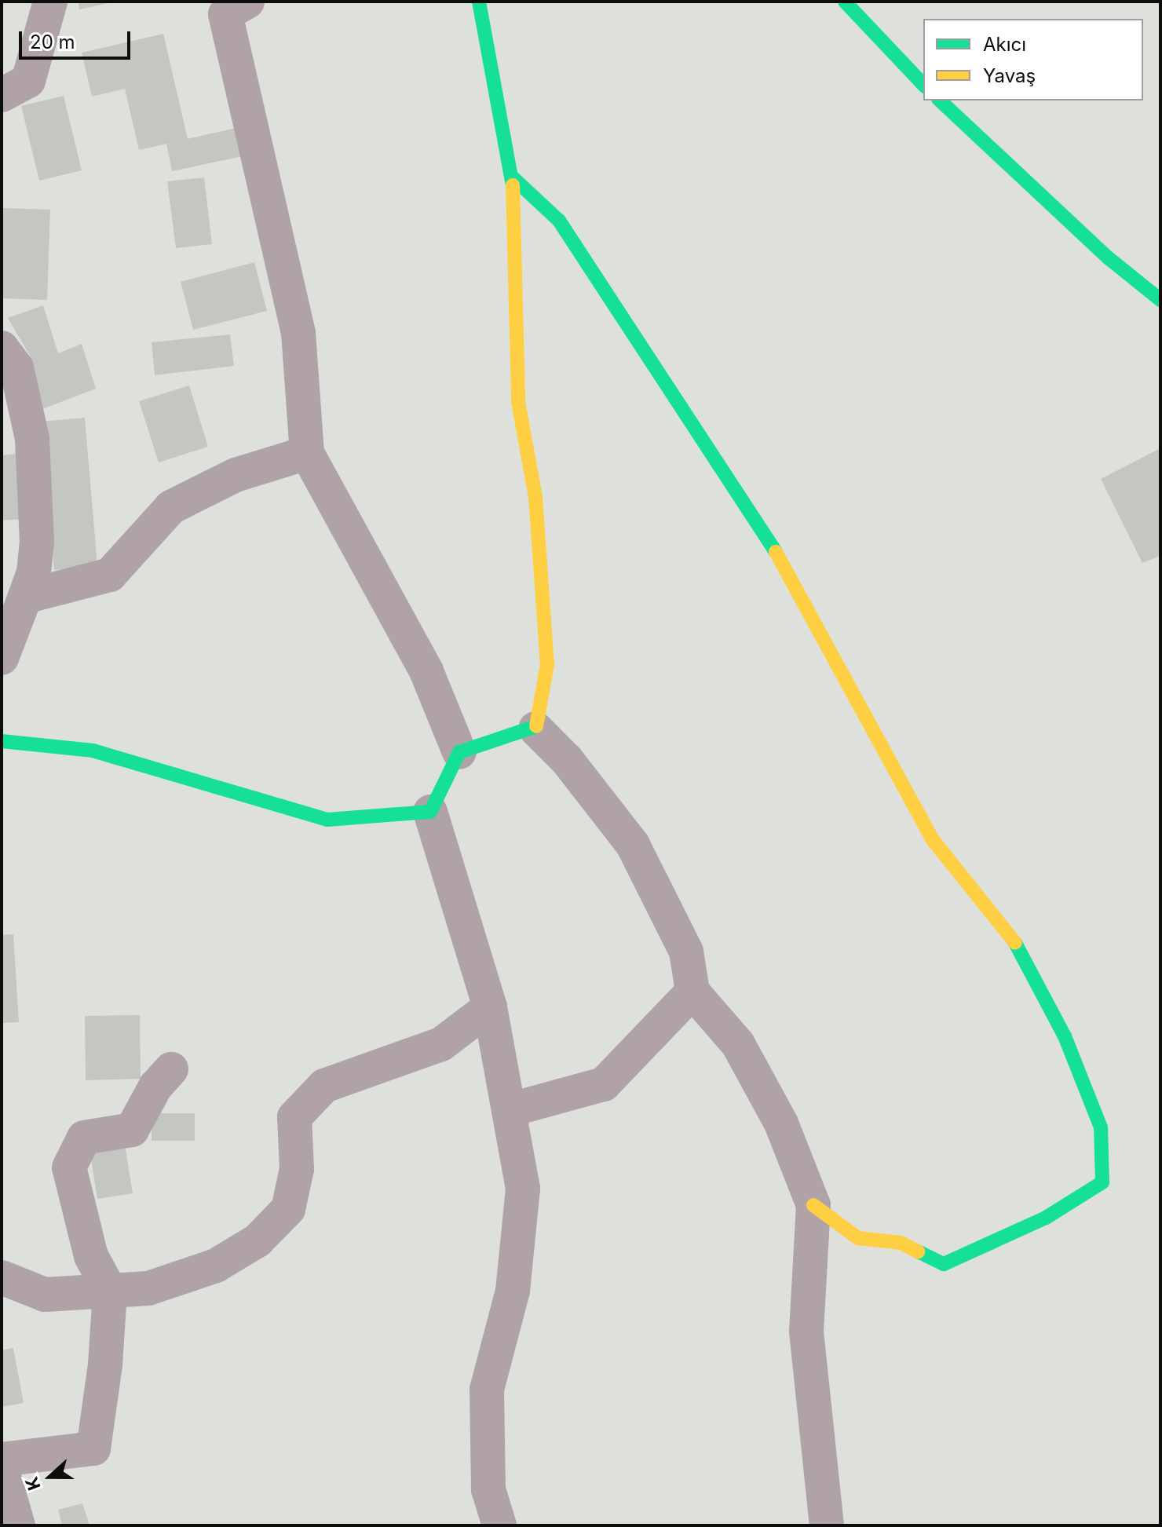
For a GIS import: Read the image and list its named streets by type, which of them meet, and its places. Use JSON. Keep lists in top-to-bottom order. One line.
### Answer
{"legend":["Akıcı","Yavaş"],"scale_bar":"20 m","north":"left"}
